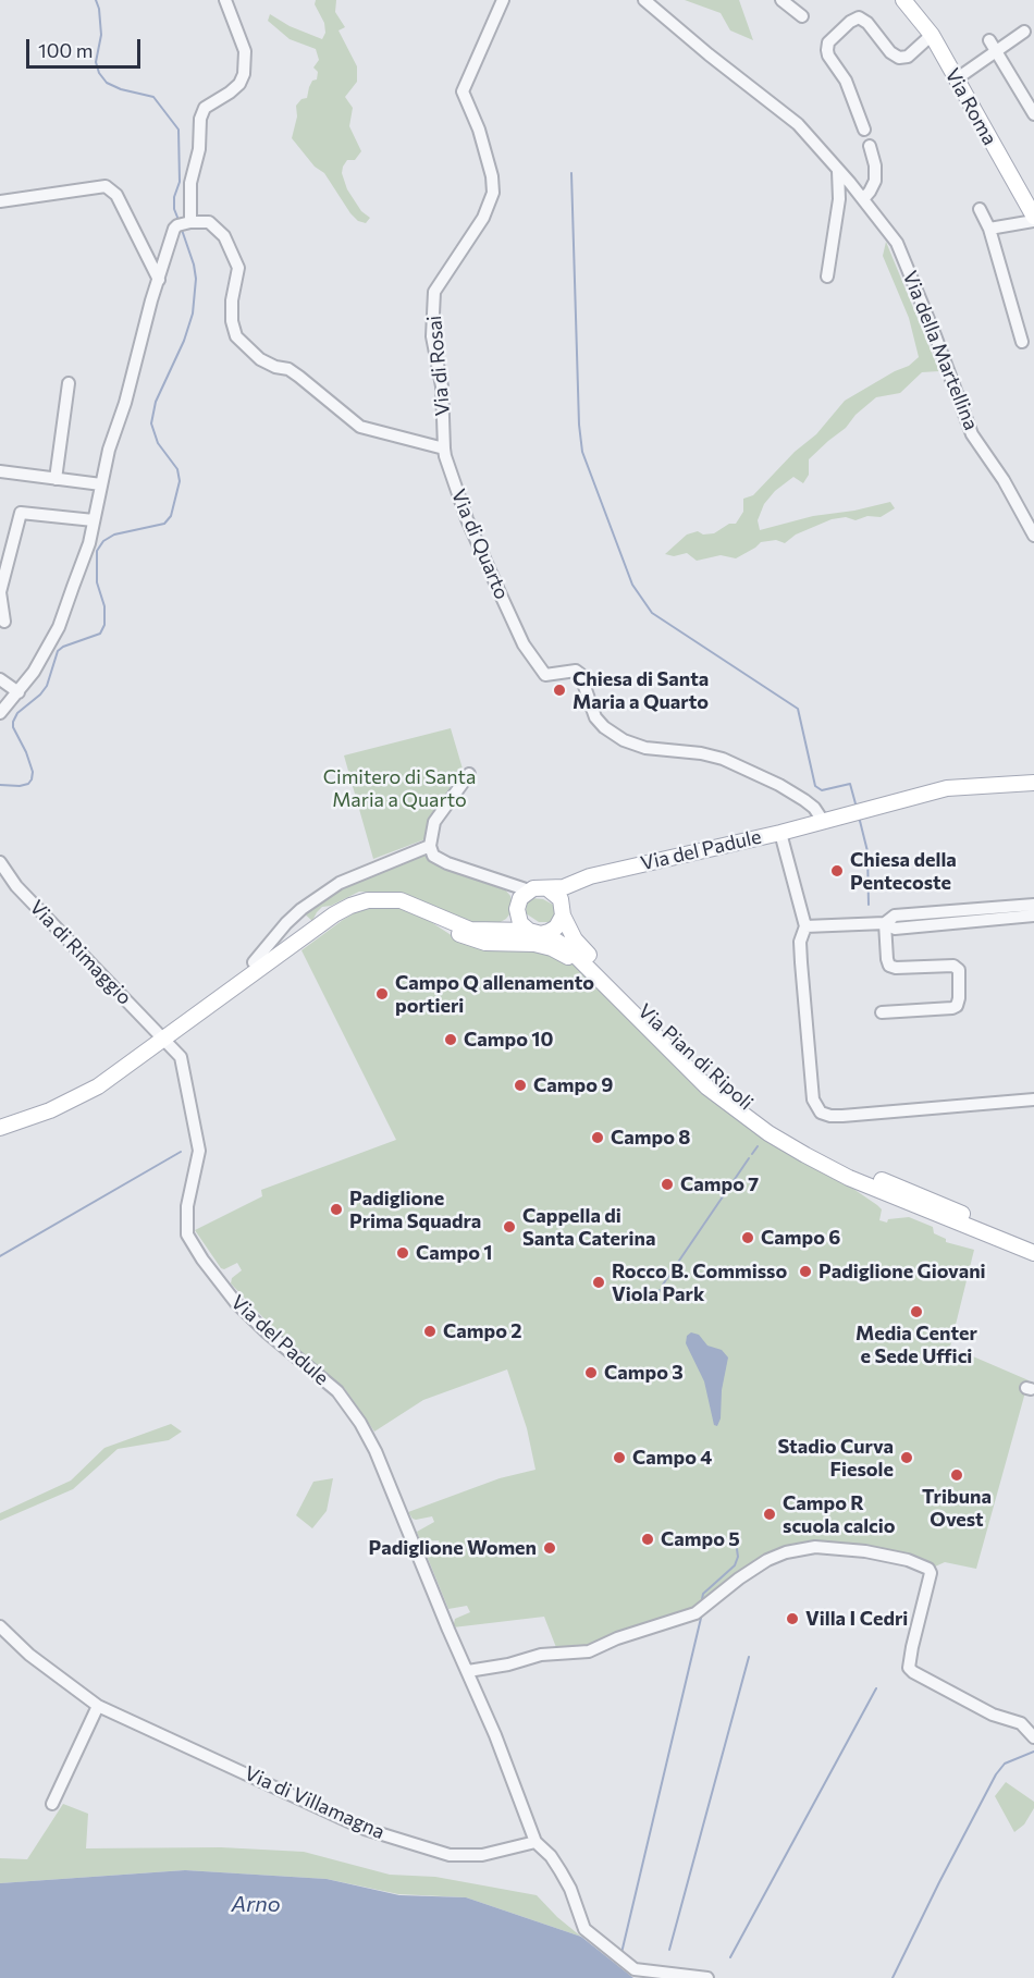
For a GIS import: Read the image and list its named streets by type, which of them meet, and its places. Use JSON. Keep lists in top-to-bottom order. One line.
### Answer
{"streets":{"main road":["Via Roma","Via del Padule","Via Pian di Ripoli"],"street":["Via della Martellina","Via di Rosai","Via di Quarto","Via di Rimaggio","Via di Villamagna"]},"crossings":[["Via di Rosai","Via di Quarto"],["Via di Quarto","Via del Padule"],["Via del Padule","Via di Rimaggio"],["Via del Padule","Via Pian di Ripoli"],["Via del Padule","Via di Villamagna"]],"water":["Arno"],"parks":["Cimitero di Santa Maria a Quarto"],"places":["Chiesa di Santa Maria a Quarto","Chiesa della Pentecoste","Campo Q allenamento portieri","Campo 10","Campo 9","Campo 8","Campo 7","Padiglione Prima Squadra","Cappella di Santa Caterina","Campo 6","Campo 1","Padiglione Giovani","Rocco B. Commisso Viola Park","Media Center e Sede Uffici","Campo 2","Campo 3","Campo 4","Stadio Curva Fiesole","Tribuna Ovest","Campo R scuola calcio","Campo 5","Padiglione Women","Villa I Cedri"],"scale_bar":"100 m"}
